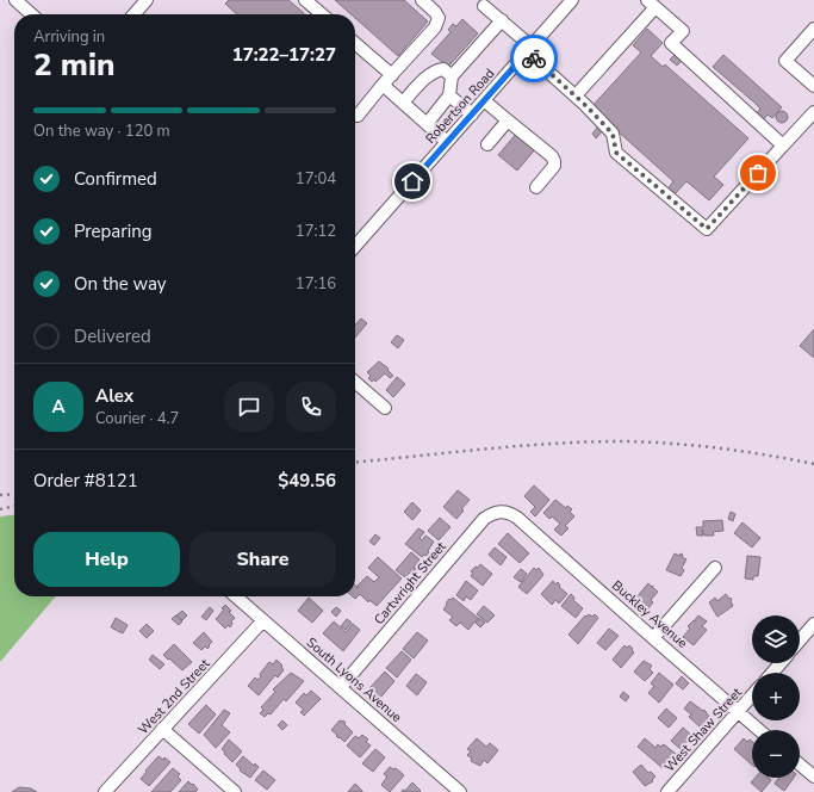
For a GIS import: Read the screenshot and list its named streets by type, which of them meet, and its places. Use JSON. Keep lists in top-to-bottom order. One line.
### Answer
{"streets":{"street":["Robertson Road","Cartwright Street","Buckley Avenue","South Lyons Avenue","West 2nd Street","West Shaw Street"]},"crossings":[["Cartwright Street","Buckley Avenue"],["Cartwright Street","South Lyons Avenue"],["Buckley Avenue","West Shaw Street"],["South Lyons Avenue","West 2nd Street"]],"page":{"heading":["2 min","Arriving in","17:22–17:27"],"panel":["Alex","Courier · 4.7","Order #8121","$49.56"],"bar":"On the way · 120 m","list":[["Confirmed","17:04"],["Preparing","17:12"],["On the way","17:16"],"Delivered"],"round":"A","buttons":["Help","Share"],"map_buttons":["+","−"]}}
